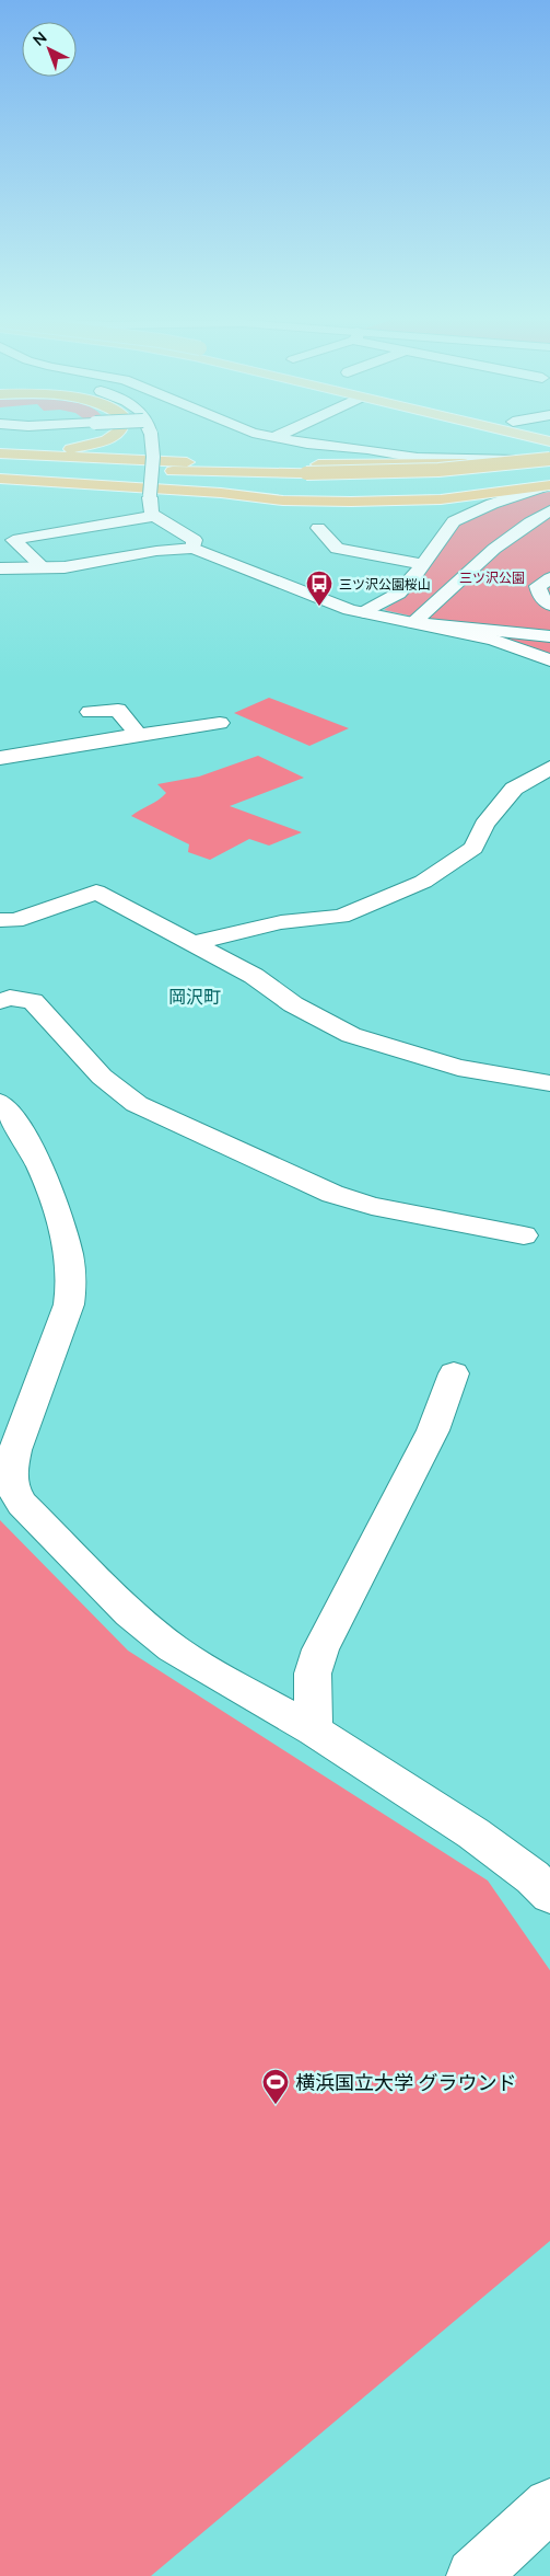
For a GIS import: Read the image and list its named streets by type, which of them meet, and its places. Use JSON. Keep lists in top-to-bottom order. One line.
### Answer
{"districts":["岡沢町"],"parks":["三ツ沢公園"],"places":{"bus stop":["三ツ沢公園桜山"],"sports":["横浜国立大学 グラウンド"]},"north":"top left"}
